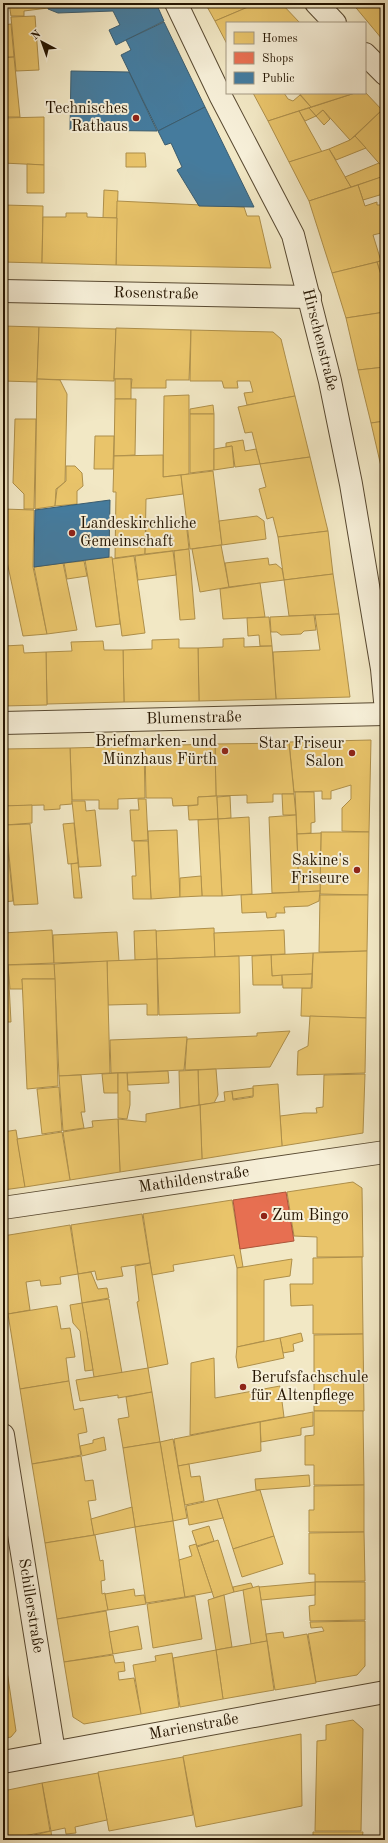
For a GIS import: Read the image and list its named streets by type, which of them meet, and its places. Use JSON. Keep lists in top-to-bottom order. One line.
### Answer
{"streets":{"street":["Rosenstraße","Hirschenstraße","Blumenstraße","Mathildenstraße","Schillerstraße","Marienstraße"]},"crossings":[["Rosenstraße","Hirschenstraße"],["Schillerstraße","Marienstraße"]],"places":["Technisches Rathaus","Landeskirchliche Gemeinschaft","Briefmarken- und Münzhaus Fürth","Star Friseur Salon","Sakine's Friseure","Zum Bingo","Berufsfachschule für Altenpflege"],"legend":["Homes","Shops","Public"],"north":"top left"}
